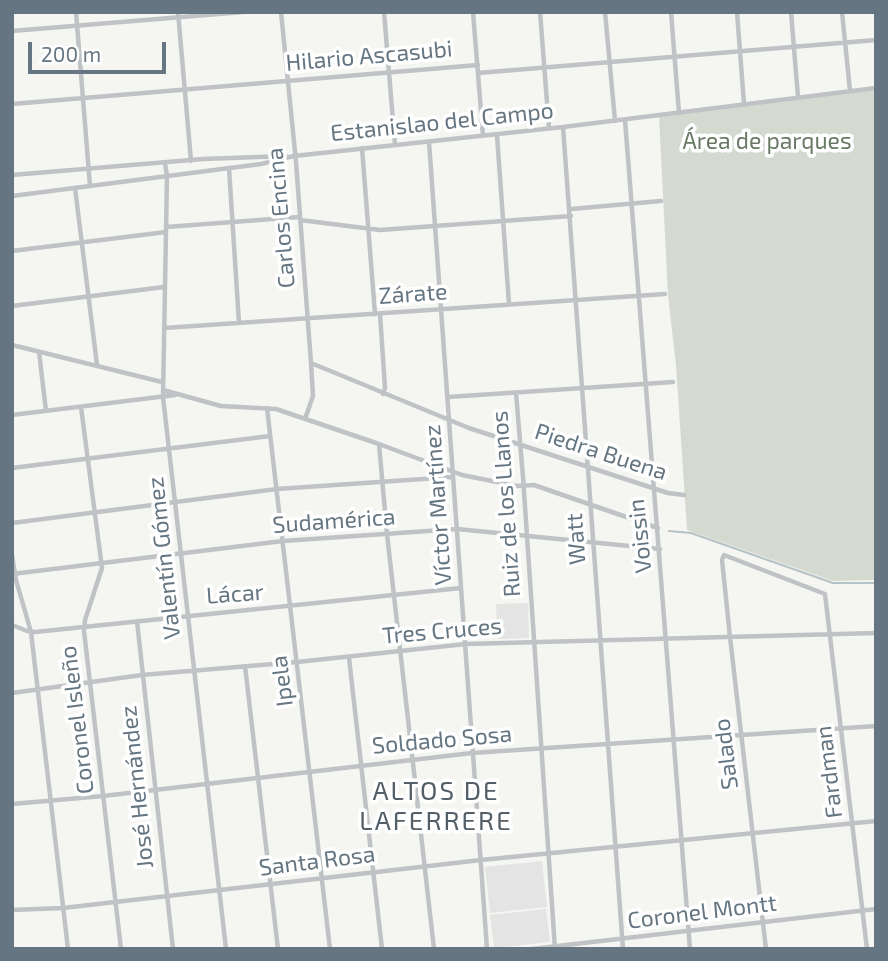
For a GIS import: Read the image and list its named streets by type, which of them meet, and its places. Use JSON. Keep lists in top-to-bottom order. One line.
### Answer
{"streets":{"street":["Hilario Ascasubi","Estanislao del Campo","Carlos Encina","Zárate","Piedra Buena","Ruiz de los Llanos","Víctor Martínez","Sudamérica","Voissin","Watt","Valentín Gómez","Lácar","Tres Cruces","Ipela","Coronel Isleño","Soldado Sosa","Salado","Fardman","José Hernández","Santa Rosa","Coronel Montt"]},"crossings":[["Hilario Ascasubi","Carlos Encina"],["Estanislao del Campo","Carlos Encina"],["Estanislao del Campo","Víctor Martínez"],["Estanislao del Campo","Voissin"],["Estanislao del Campo","Watt"],["Estanislao del Campo","Valentín Gómez"],["Carlos Encina","Zárate"],["Carlos Encina","Piedra Buena"],["Zárate","Víctor Martínez"],["Zárate","Voissin"],["Zárate","Watt"],["Zárate","Valentín Gómez"],["Piedra Buena","Ruiz de los Llanos"],["Piedra Buena","Víctor Martínez"],["Piedra Buena","Voissin"],["Piedra Buena","Watt"],["Ruiz de los Llanos","Sudamérica"],["Ruiz de los Llanos","Tres Cruces"],["Ruiz de los Llanos","Soldado Sosa"],["Ruiz de los Llanos","Santa Rosa"],["Ruiz de los Llanos","Coronel Montt"],["Víctor Martínez","Sudamérica"],["Víctor Martínez","Lácar"],["Víctor Martínez","Tres Cruces"],["Víctor Martínez","Soldado Sosa"],["Víctor Martínez","Santa Rosa"],["Sudamérica","Voissin"],["Sudamérica","Watt"],["Sudamérica","Valentín Gómez"],["Sudamérica","Ipela"],["Sudamérica","Coronel Isleño"],["Voissin","Tres Cruces"],["Voissin","Soldado Sosa"],["Voissin","Santa Rosa"],["Voissin","Coronel Montt"],["Watt","Tres Cruces"],["Watt","Soldado Sosa"],["Watt","Santa Rosa"],["Watt","Coronel Montt"],["Valentín Gómez","Lácar"],["Valentín Gómez","Tres Cruces"],["Valentín Gómez","Soldado Sosa"],["Valentín Gómez","Santa Rosa"],["Lácar","Ipela"],["Lácar","Coronel Isleño"],["Lácar","José Hernández"],["Tres Cruces","Ipela"],["Tres Cruces","Coronel Isleño"],["Tres Cruces","Salado"],["Tres Cruces","Fardman"],["Tres Cruces","José Hernández"],["Ipela","Soldado Sosa"],["Ipela","Santa Rosa"],["Coronel Isleño","Soldado Sosa"],["Coronel Isleño","Santa Rosa"],["Soldado Sosa","Salado"],["Soldado Sosa","Fardman"],["Soldado Sosa","José Hernández"],["Salado","Fardman"],["Salado","Santa Rosa"],["Salado","Coronel Montt"],["Fardman","Santa Rosa"],["Fardman","Coronel Montt"],["José Hernández","Santa Rosa"]],"districts":["ALTOS DE LAFERRERE"],"parks":["Área de parques"],"scale_bar":"200 m"}
